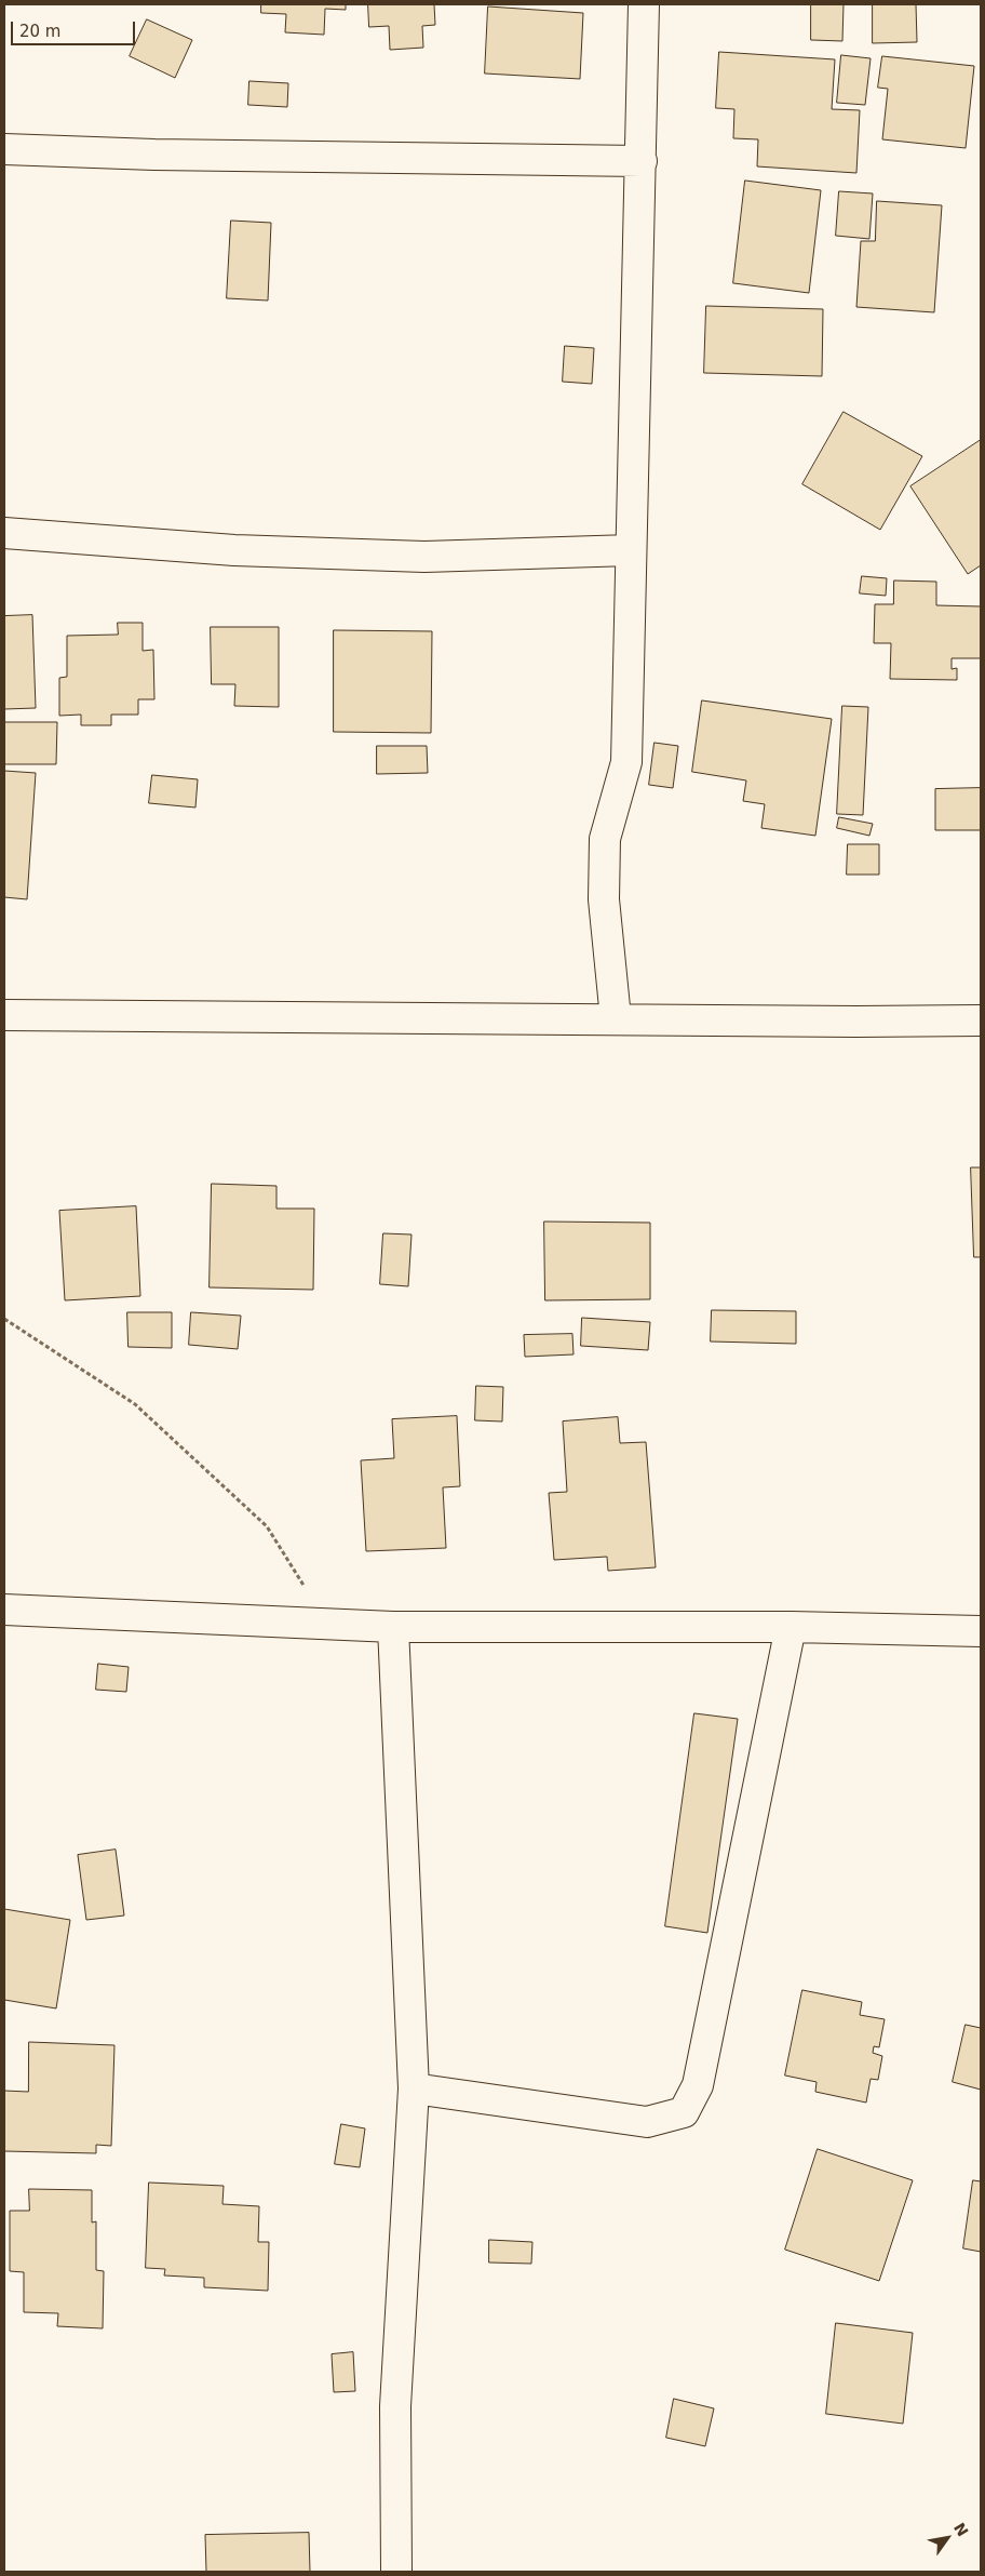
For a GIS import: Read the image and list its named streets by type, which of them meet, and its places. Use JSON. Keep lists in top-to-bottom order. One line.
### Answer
{"scale_bar":"20 m","north":"top right"}
